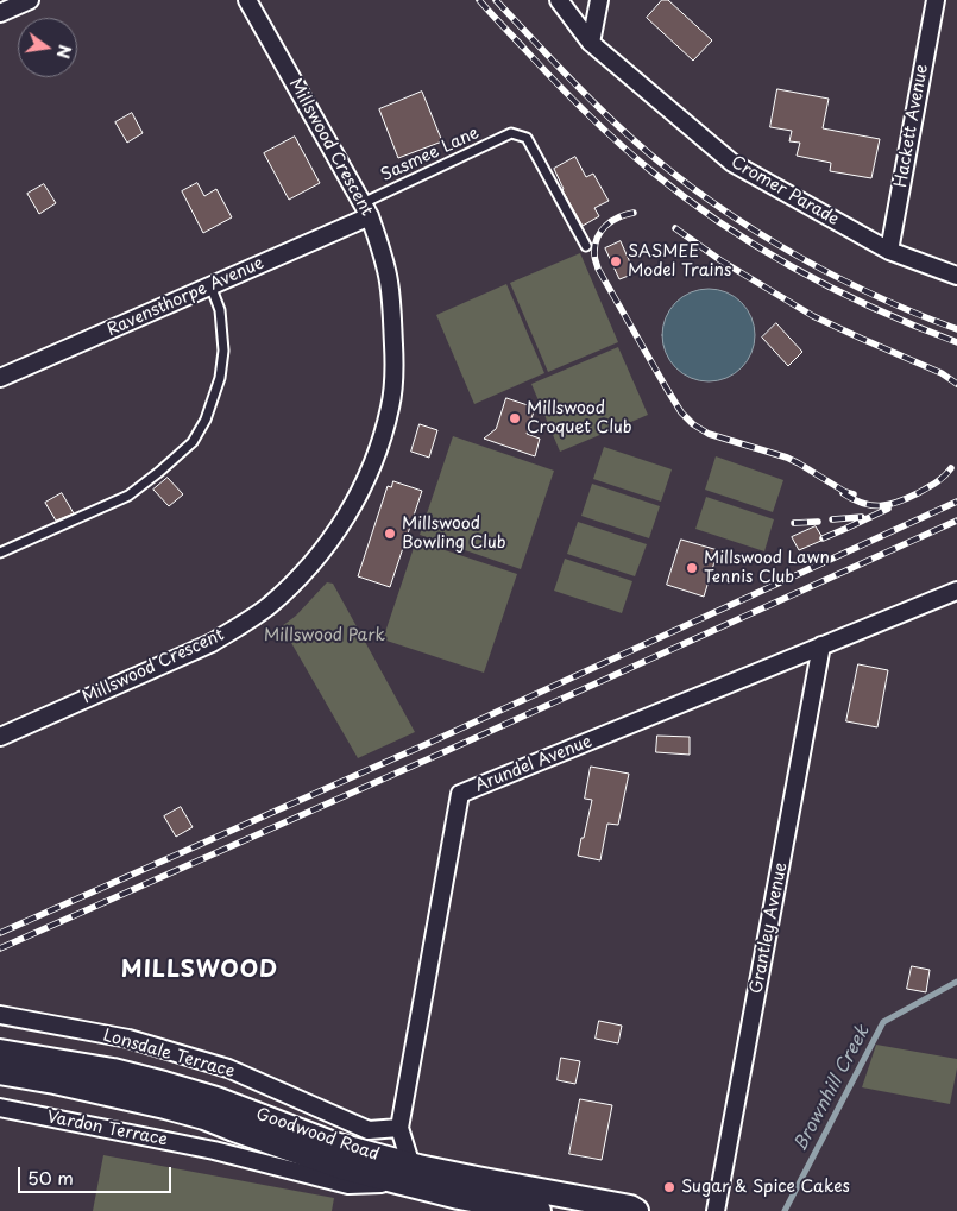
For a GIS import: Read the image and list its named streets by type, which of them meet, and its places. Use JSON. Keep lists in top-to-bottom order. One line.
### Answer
{"streets":{"main road":["Goodwood Road"],"street":["Hackett Avenue","Millswood Crescent","Cromer Parade","Ravensthorpe Avenue","Arundel Avenue","Grantley Avenue","Lonsdale Terrace","Vardon Terrace"],"lane":["Sasmee Lane"]},"crossings":[["Hackett Avenue","Cromer Parade"],["Millswood Crescent","Sasmee Lane"],["Millswood Crescent","Ravensthorpe Avenue"],["Sasmee Lane","Ravensthorpe Avenue"],["Arundel Avenue","Grantley Avenue"],["Arundel Avenue","Lonsdale Terrace"],["Arundel Avenue","Vardon Terrace"],["Arundel Avenue","Goodwood Road"],["Vardon Terrace","Goodwood Road"]],"districts":["MILLSWOOD"],"water":["Brownhill Creek"],"parks":["Millswood Park"],"places":["SASMEE Model Trains","Millswood Croquet Club","Millswood Bowling Club","Millswood Lawn Tennis Club","Sugar & Spice Cakes"],"scale_bar":"50 m","north":"right"}
